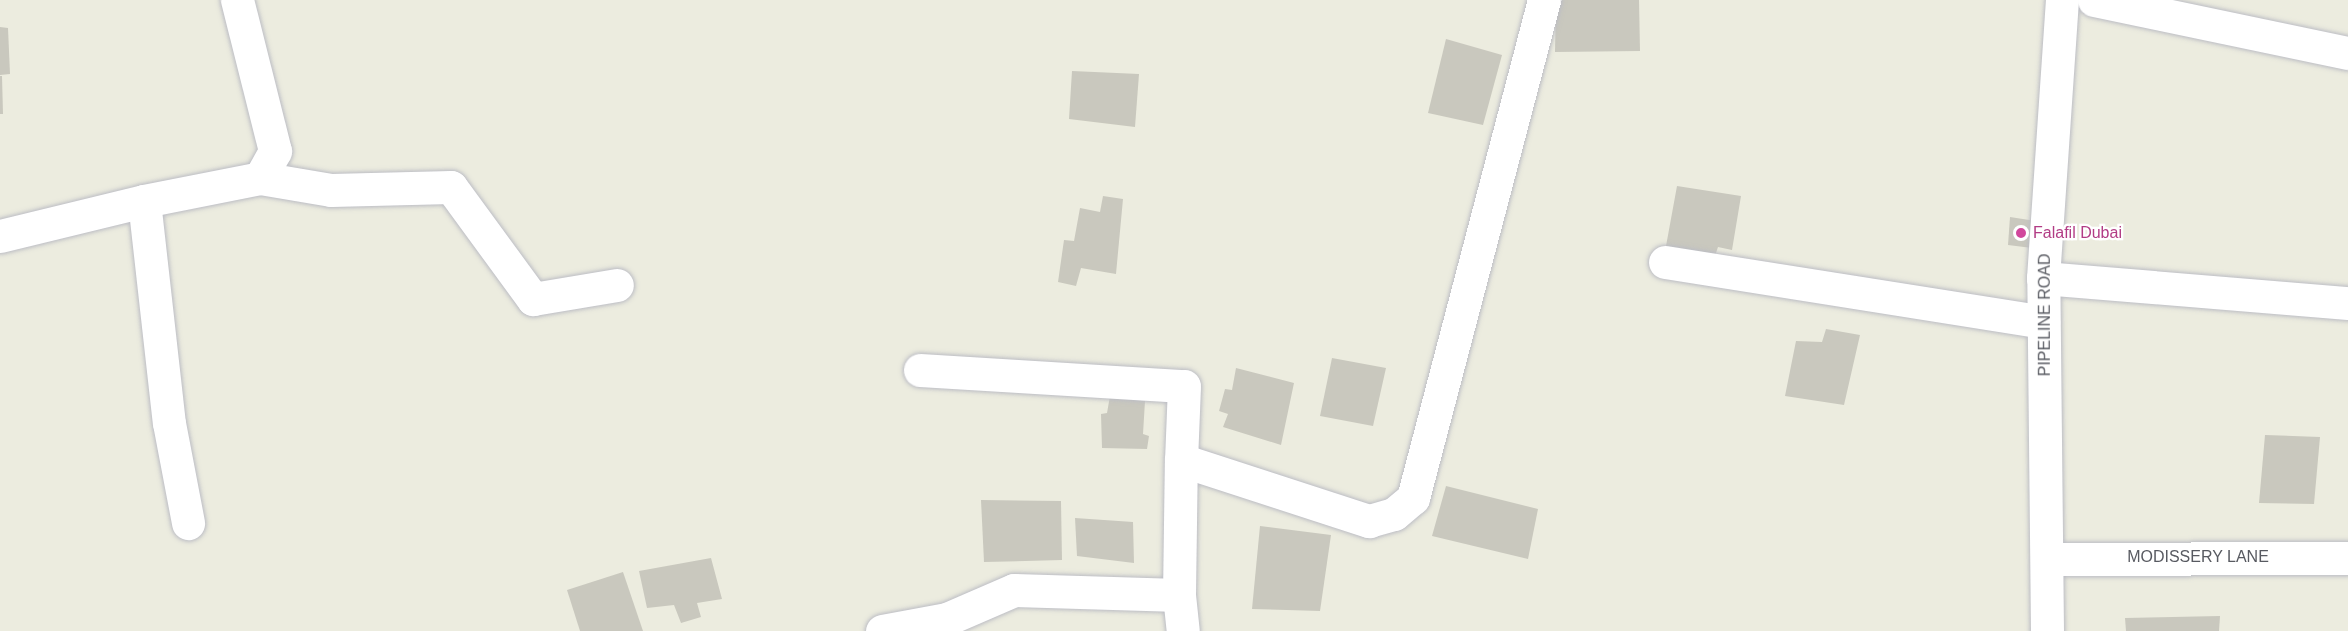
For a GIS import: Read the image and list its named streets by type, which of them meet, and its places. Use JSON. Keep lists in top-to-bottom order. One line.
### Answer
{"streets":{"street":["PIPELINE ROAD","MODISSERY LANE"]},"crossings":[["PIPELINE ROAD","MODISSERY LANE"]],"places":["Falafil Dubai"]}
